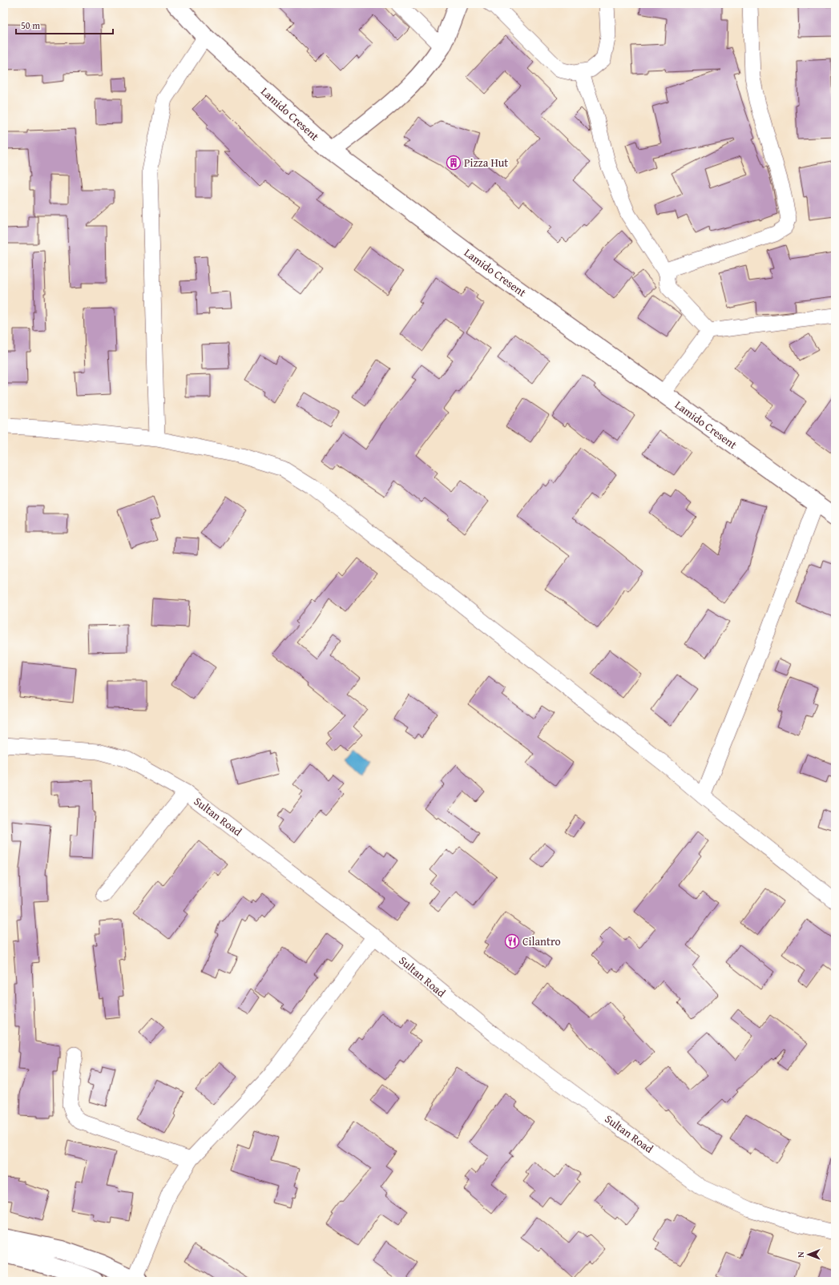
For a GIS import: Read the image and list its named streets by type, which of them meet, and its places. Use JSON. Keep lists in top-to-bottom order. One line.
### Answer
{"streets":{"street":["Lamido Cresent","Sultan Road"]},"places":{"building":["Pizza Hut"],"restaurant":["Cilantro"]},"scale_bar":"50 m","north":"left"}
